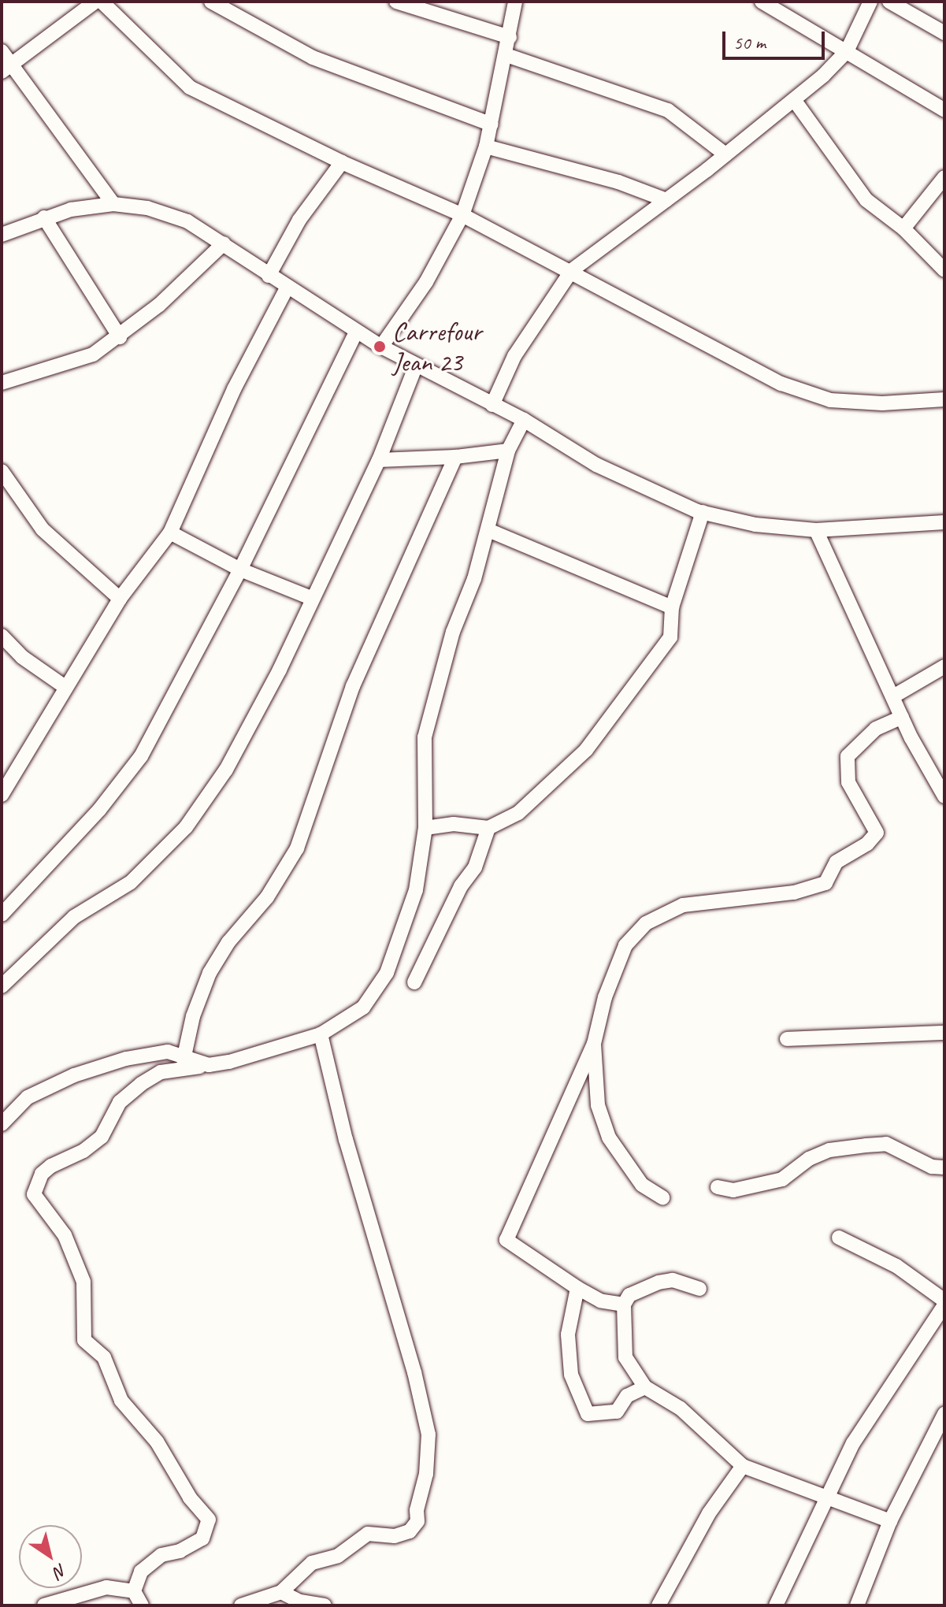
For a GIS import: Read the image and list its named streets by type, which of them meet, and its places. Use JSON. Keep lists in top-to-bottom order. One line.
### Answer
{"places":["Carrefour Jean 23"],"scale_bar":"50 m","north":"bottom right"}
